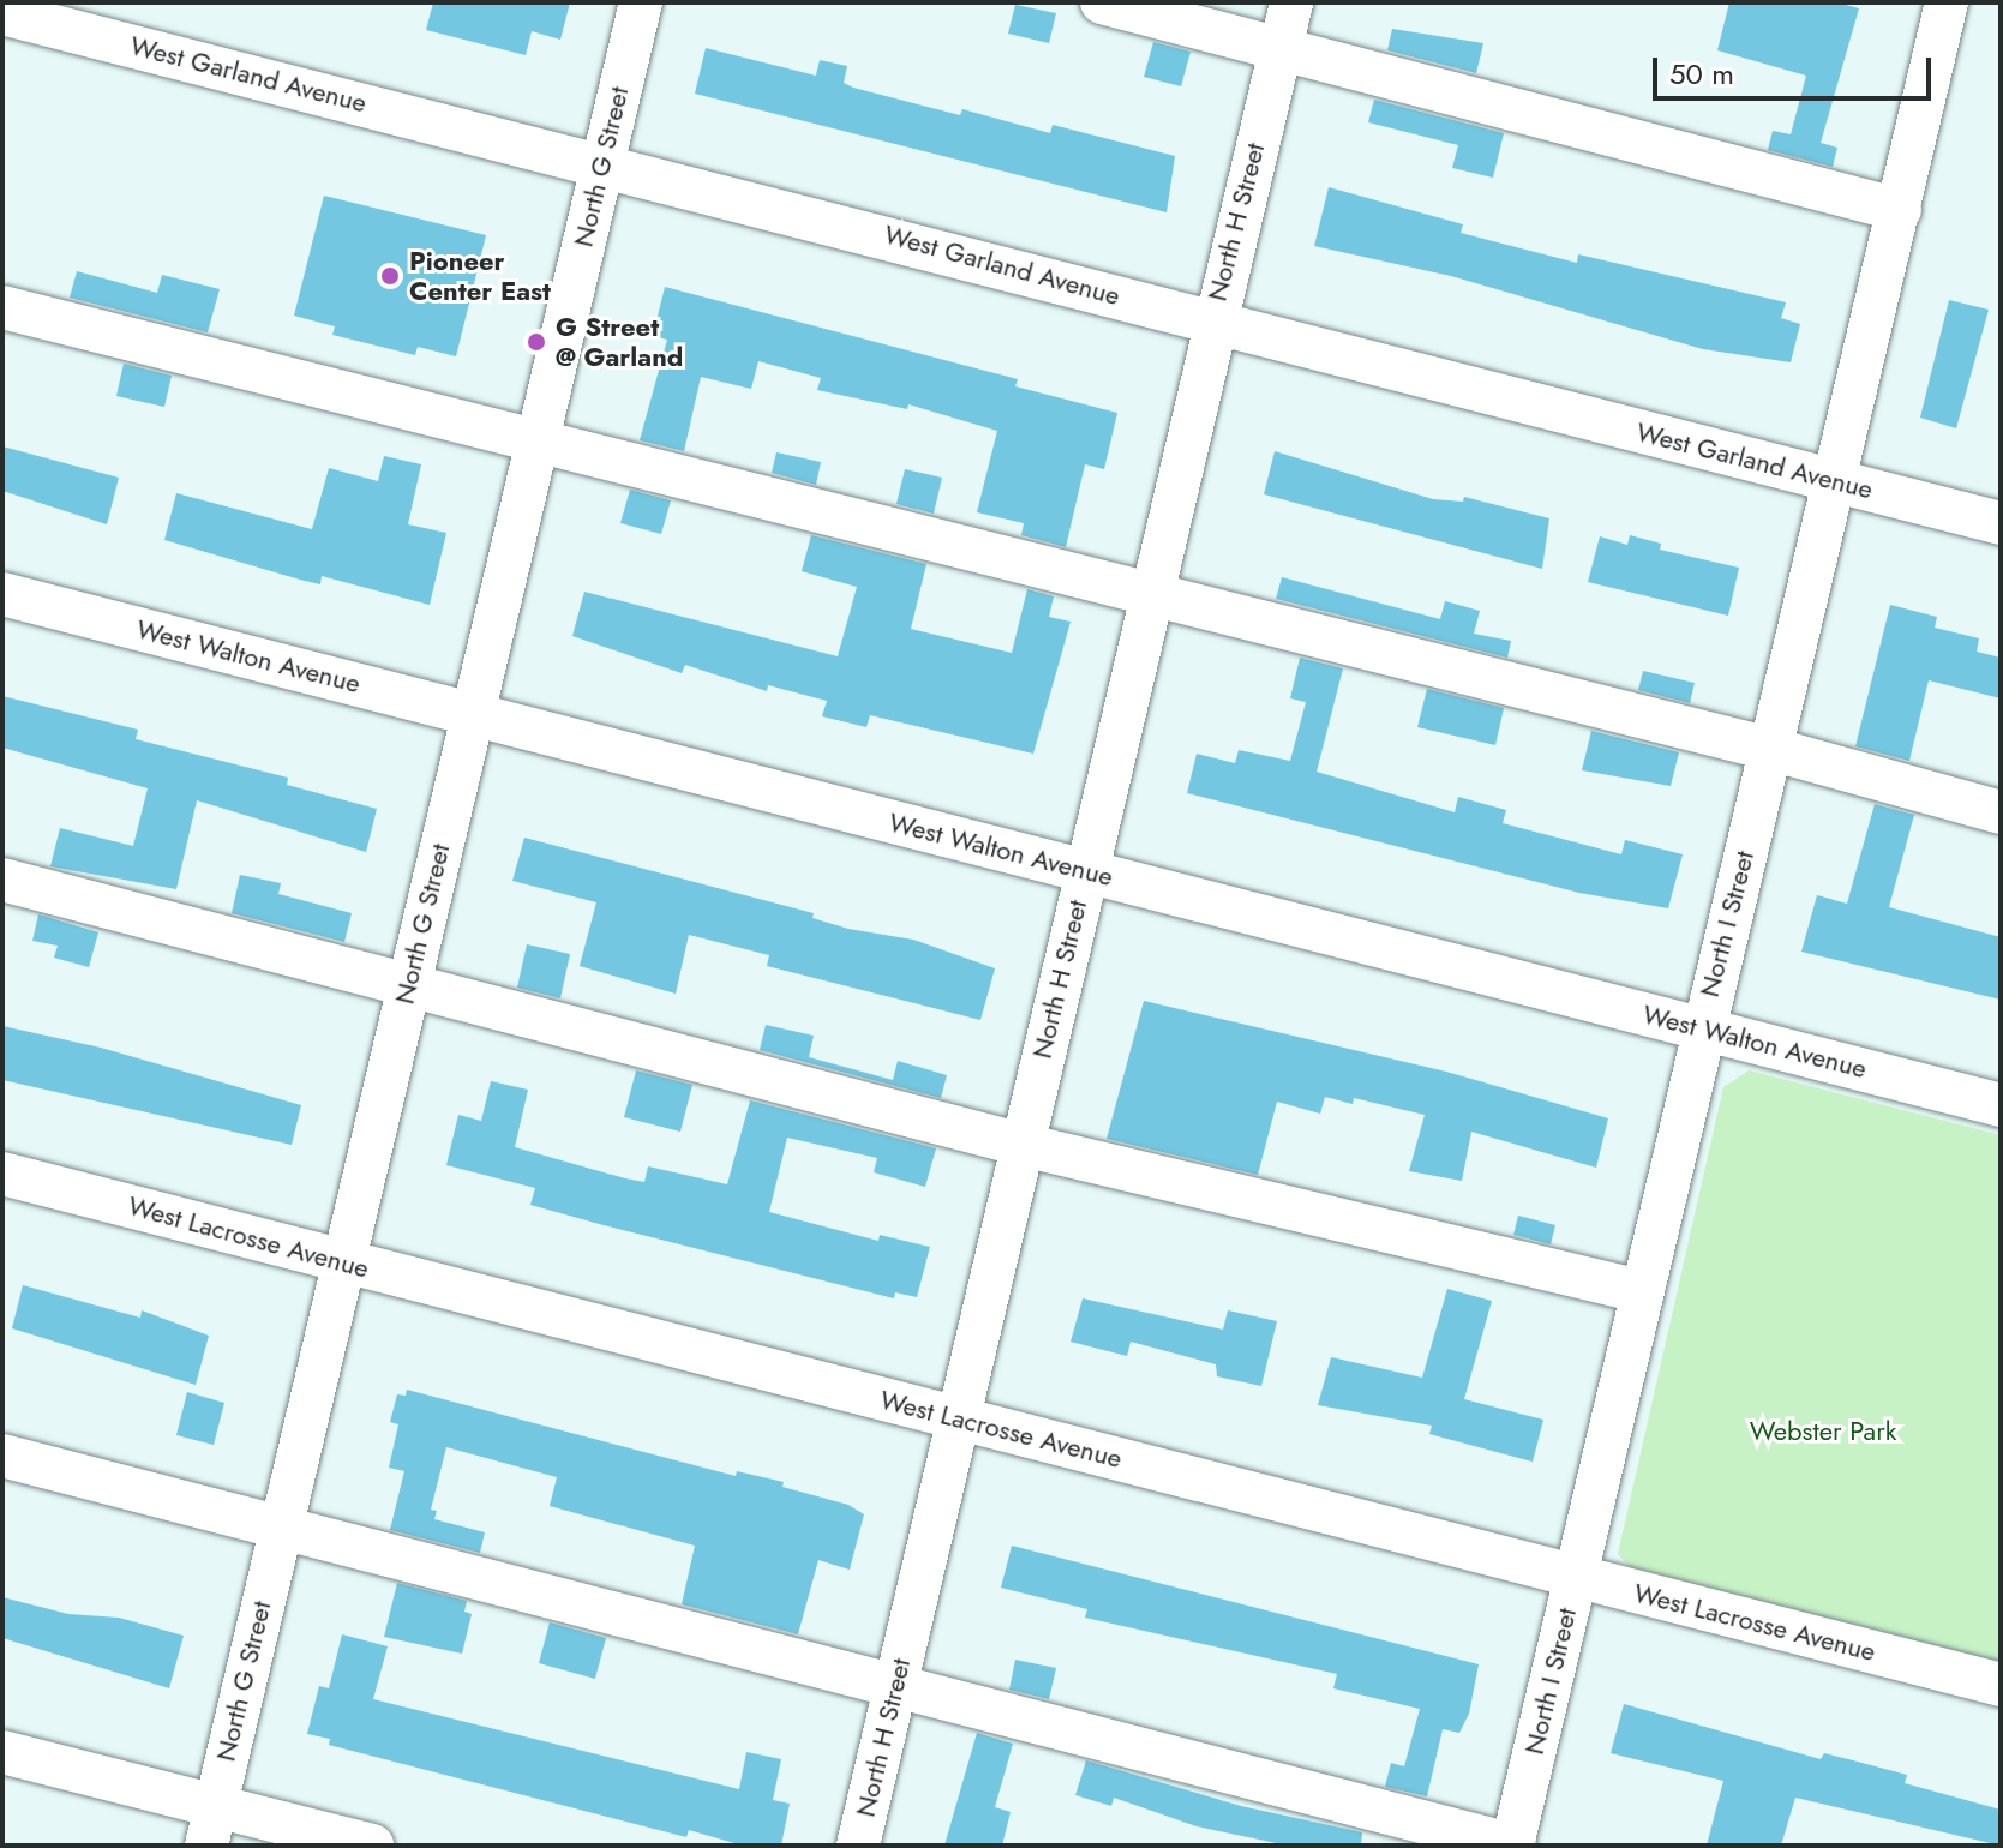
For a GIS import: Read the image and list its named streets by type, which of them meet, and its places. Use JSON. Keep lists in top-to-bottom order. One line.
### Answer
{"streets":{"street":["West Garland Avenue","North G Street","North H Street","West Walton Avenue","North I Street","West Lacrosse Avenue"]},"crossings":[["West Garland Avenue","North G Street"],["West Garland Avenue","North H Street"],["West Garland Avenue","North I Street"],["North G Street","West Walton Avenue"],["North G Street","West Lacrosse Avenue"],["North H Street","West Walton Avenue"],["North H Street","West Lacrosse Avenue"],["West Walton Avenue","North I Street"],["North I Street","West Lacrosse Avenue"]],"parks":["Webster Park"],"places":["Pioneer Center East","G Street @ Garland"],"scale_bar":"50 m"}
